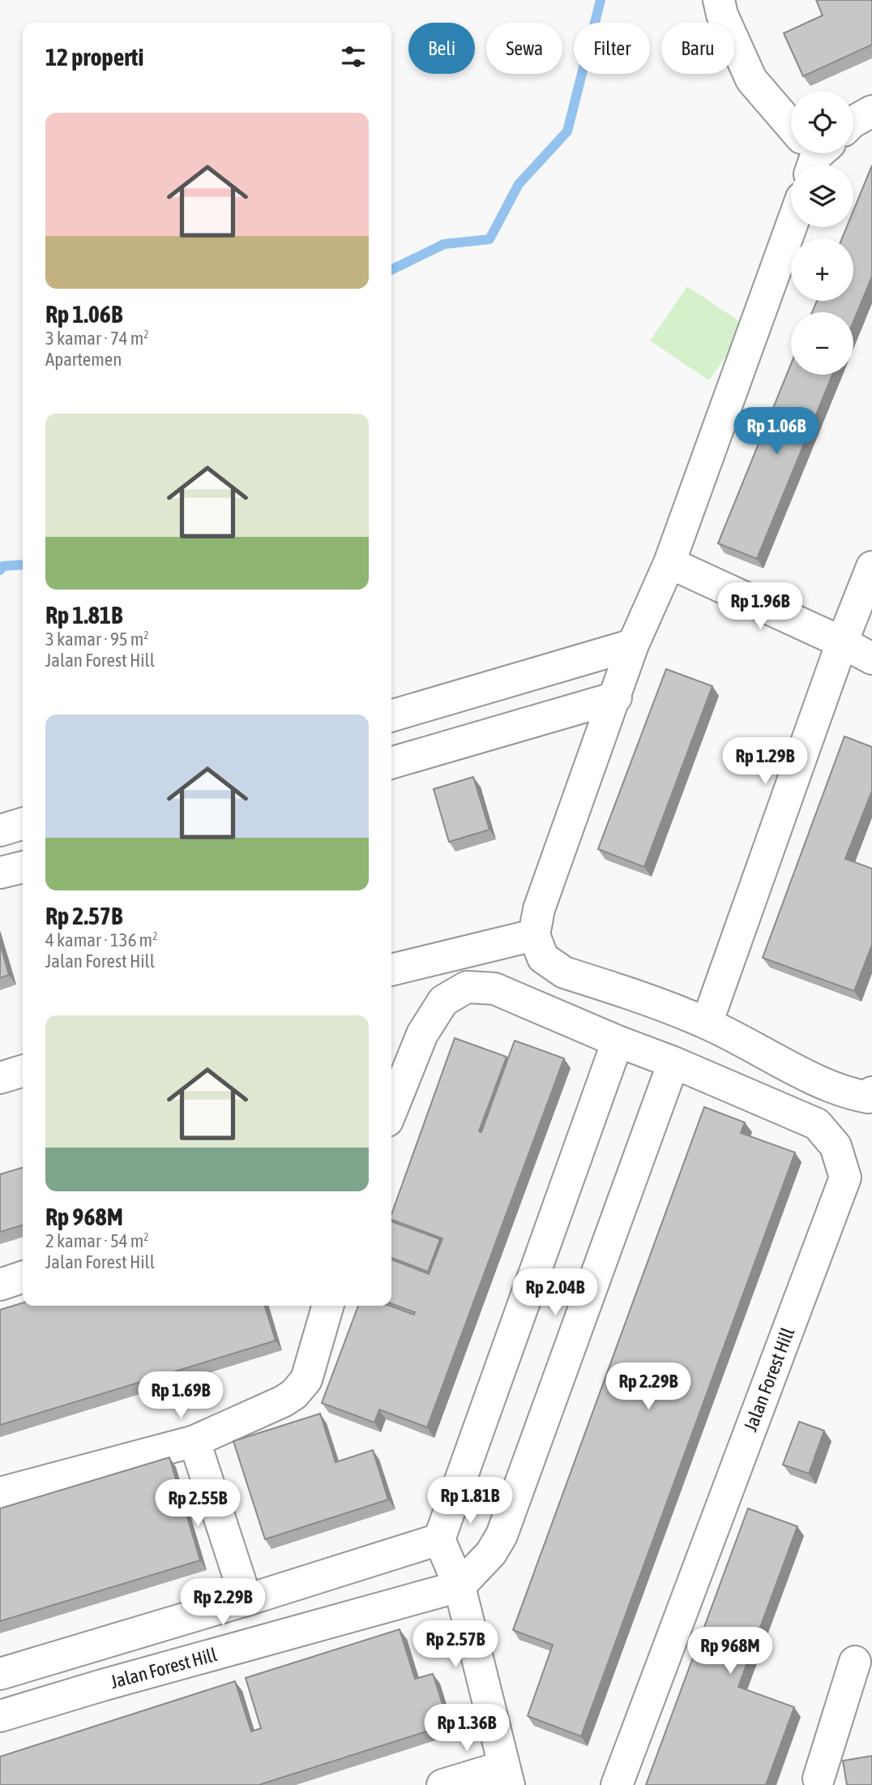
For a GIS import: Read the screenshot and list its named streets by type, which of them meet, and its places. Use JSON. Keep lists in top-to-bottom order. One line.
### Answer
{"streets":{"street":["Jalan Forest Hill"]},"page":{"chip":["Beli","Sewa","Filter","Baru"],"heading":"12 properti","map_buttons":["+","−"],"list":[{"name":"Rp 1.06B","note":"3 kamar · 74 m² · Apartemen"},{"name":"Rp 1.81B","note":"3 kamar · 95 m² · Jalan Forest Hill"},{"name":"Rp 2.57B","note":"4 kamar · 136 m² · Jalan Forest Hill"},{"name":"Rp 968M","note":"2 kamar · 54 m² · Jalan Forest Hill"}],"price":["Rp 1.06B","Rp 1.96B","Rp 1.29B","Rp 2.04B","Rp 2.29B","Rp 1.69B","Rp 1.81B","Rp 2.55B","Rp 2.29B","Rp 2.57B","Rp 968M","Rp 1.36B"]}}
